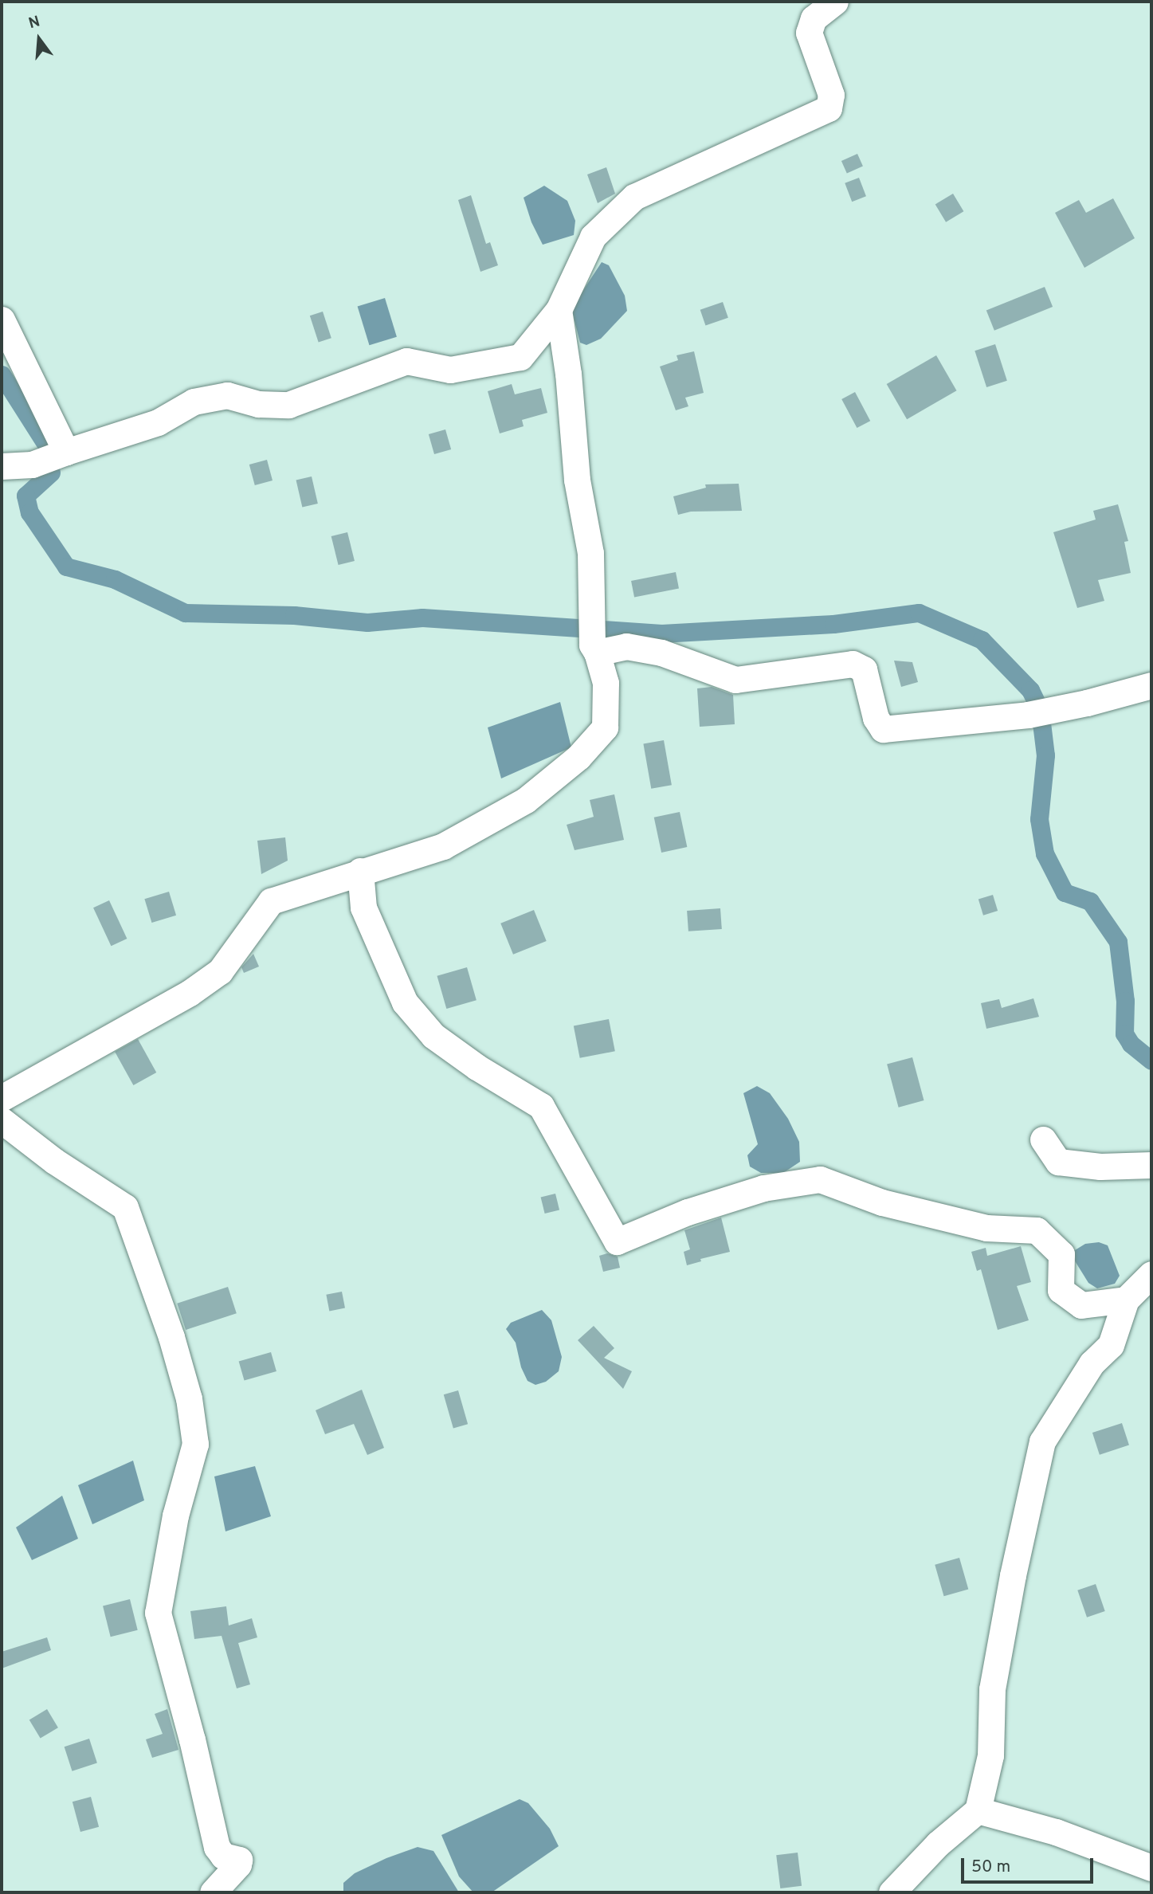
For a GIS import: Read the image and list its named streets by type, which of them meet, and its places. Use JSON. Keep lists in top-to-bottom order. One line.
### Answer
{"scale_bar":"50 m","north":"top"}
